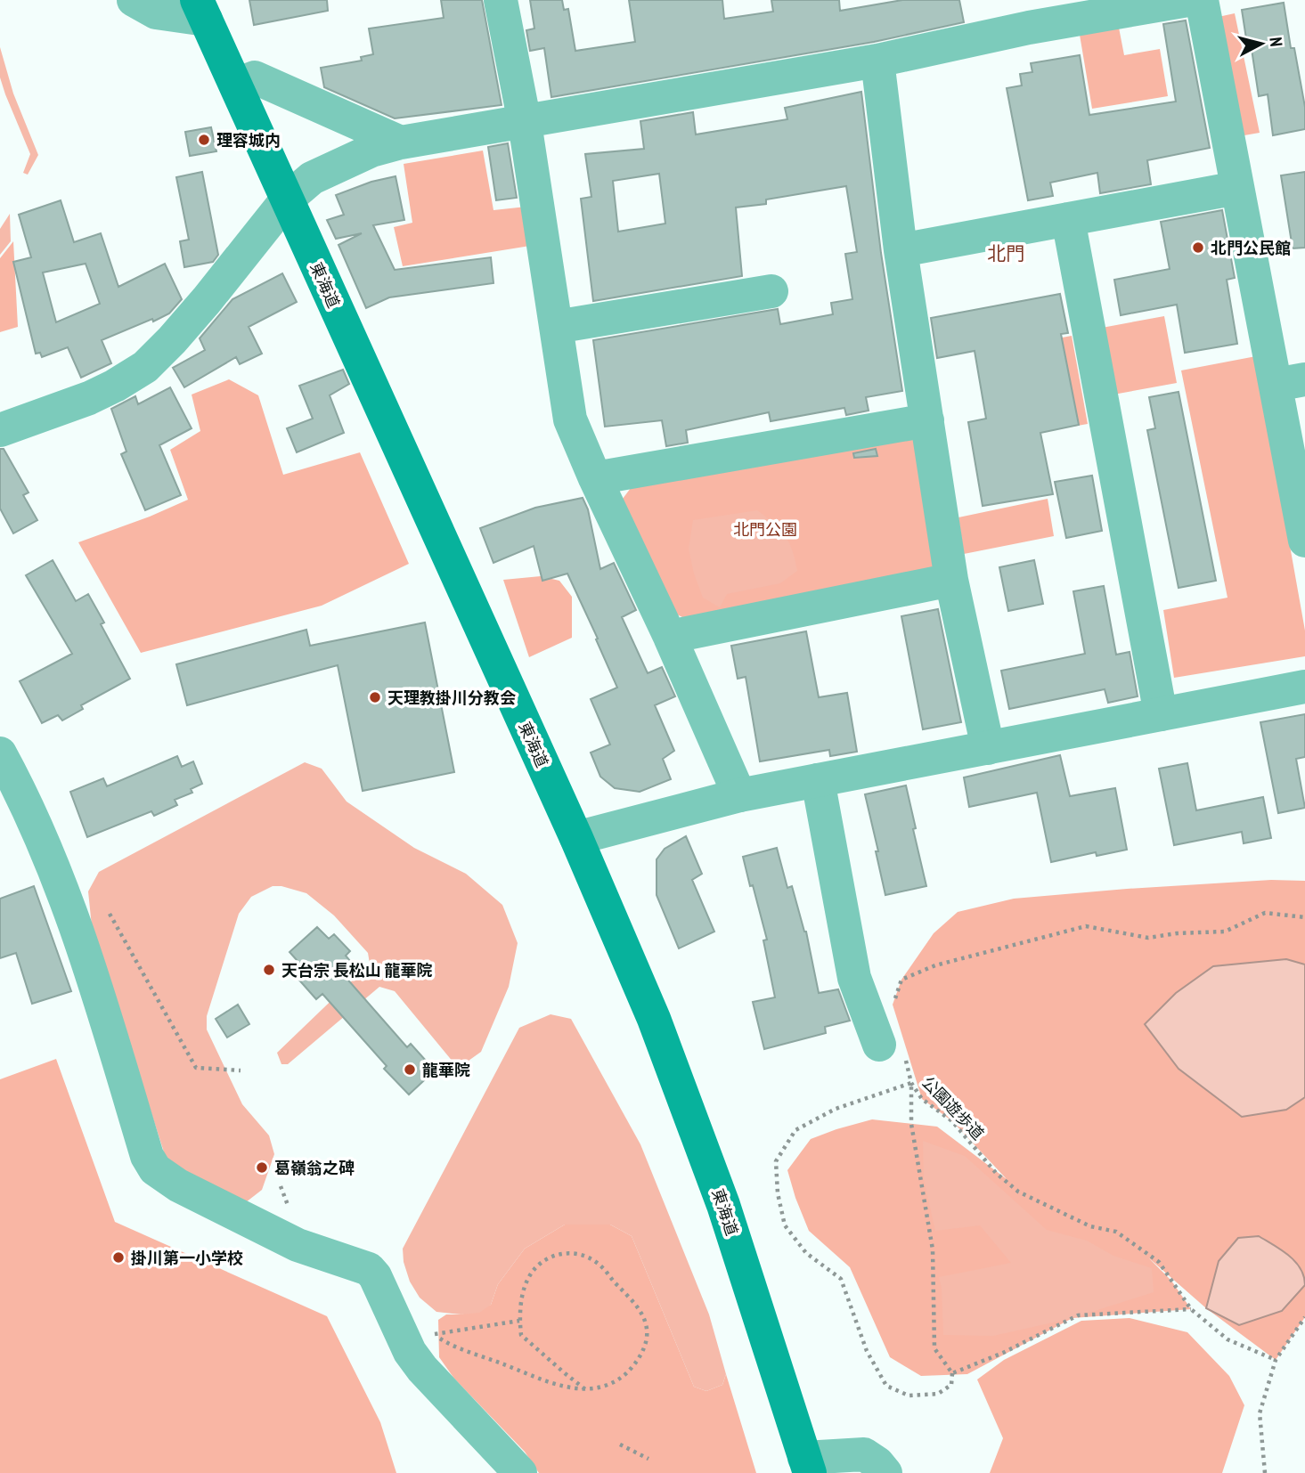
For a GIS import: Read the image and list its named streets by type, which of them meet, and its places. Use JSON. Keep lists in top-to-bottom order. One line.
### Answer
{"streets":{"main road":["東海道"],"path":["公園遊歩道"]},"districts":["北門"],"parks":["北門公園"],"places":["理容城内","北門公民館","天理教掛川分教会","天台宗 長松山 龍華院","龍華院","葛嶺翁之碑","掛川第一小学校"],"north":"right"}
